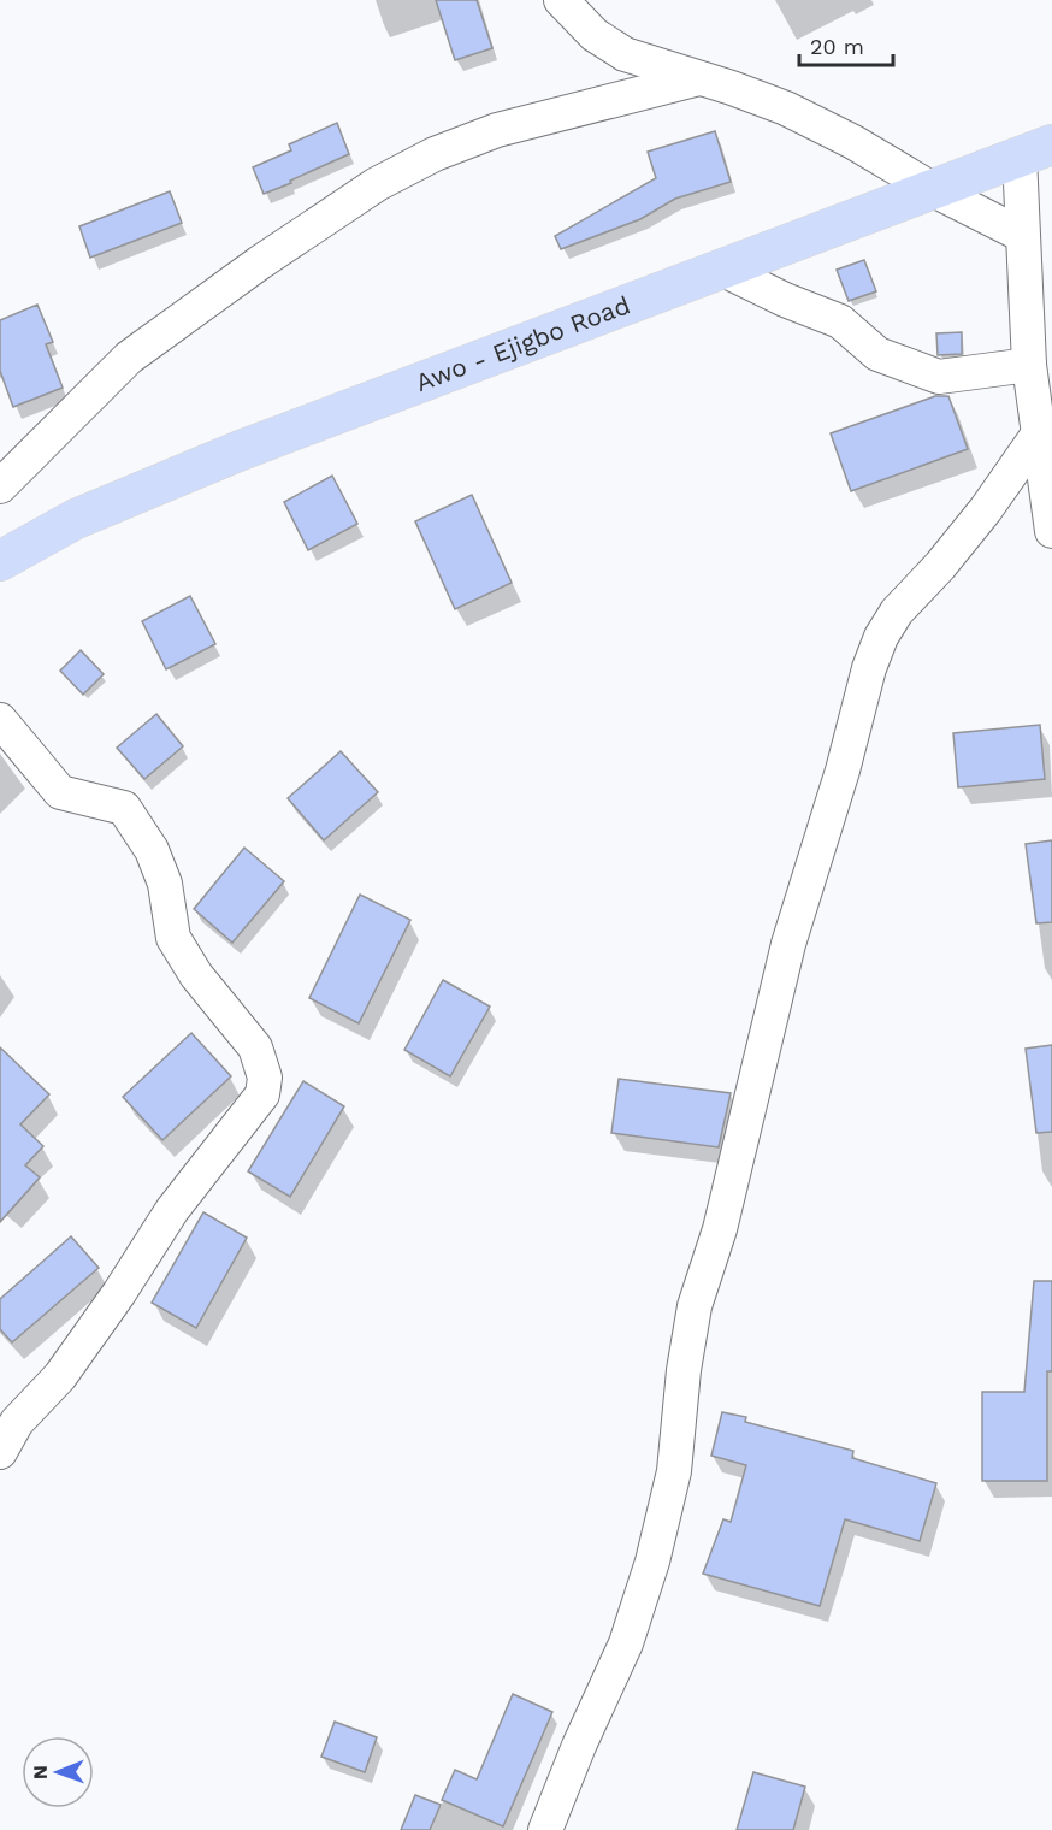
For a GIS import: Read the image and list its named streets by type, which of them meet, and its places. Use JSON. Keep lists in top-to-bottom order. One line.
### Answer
{"streets":{"main road":["Awo - Ejigbo Road"]},"scale_bar":"20 m","north":"left"}
